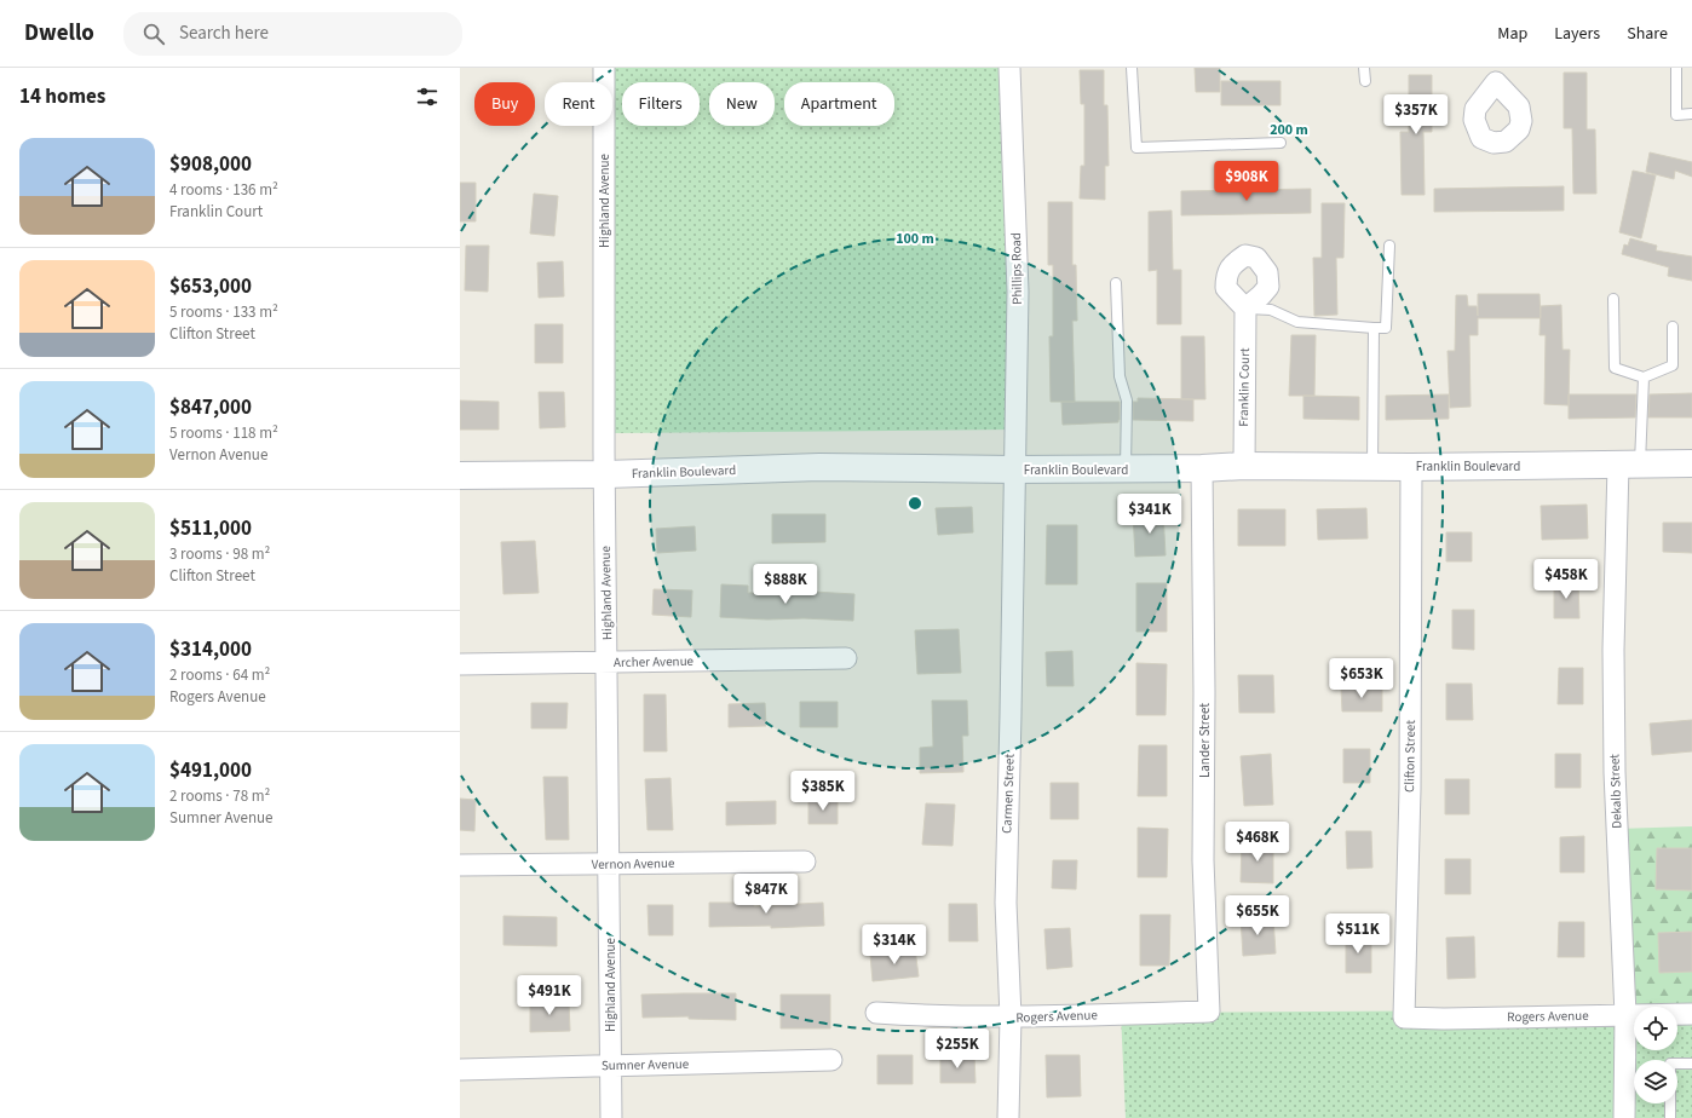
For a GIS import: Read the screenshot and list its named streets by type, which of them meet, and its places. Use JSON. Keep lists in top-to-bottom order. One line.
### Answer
{"streets":{"street":["Highland Avenue","Phillips Road","Franklin Court","Franklin Boulevard","Archer Avenue","Lander Street","Clifton Street","Dekalb Street","Carmen Street","Vernon Avenue","Rogers Avenue","Sumner Avenue"]},"crossings":[["Highland Avenue","Franklin Boulevard"],["Highland Avenue","Archer Avenue"],["Highland Avenue","Vernon Avenue"],["Highland Avenue","Sumner Avenue"],["Phillips Road","Franklin Boulevard"],["Phillips Road","Carmen Street"],["Franklin Court","Franklin Boulevard"],["Franklin Boulevard","Lander Street"],["Franklin Boulevard","Clifton Street"],["Franklin Boulevard","Dekalb Street"],["Franklin Boulevard","Carmen Street"],["Lander Street","Rogers Avenue"],["Clifton Street","Rogers Avenue"],["Dekalb Street","Rogers Avenue"],["Carmen Street","Rogers Avenue"]],"page":{"header":"Dwello","search":"Search here","nav":["Map","Layers","Share"],"heading":"14 homes","chip":["Buy","Rent","Filters","New","Apartment"],"price":["$357K","$908K","$341K","$458K","$888K","$653K","$385K","$468K","$847K","$655K","$511K","$314K","$491K","$255K"],"list":[{"name":"$908,000","note":"4 rooms · 136 m² · Franklin Court"},{"name":"$653,000","note":"5 rooms · 133 m² · Clifton Street"},{"name":"$847,000","note":"5 rooms · 118 m² · Vernon Avenue"},{"name":"$511,000","note":"3 rooms · 98 m² · Clifton Street"},{"name":"$314,000","note":"2 rooms · 64 m² · Rogers Avenue"},{"name":"$491,000","note":"2 rooms · 78 m² · Sumner Avenue"}]},"rings":["200 m","100 m"]}
